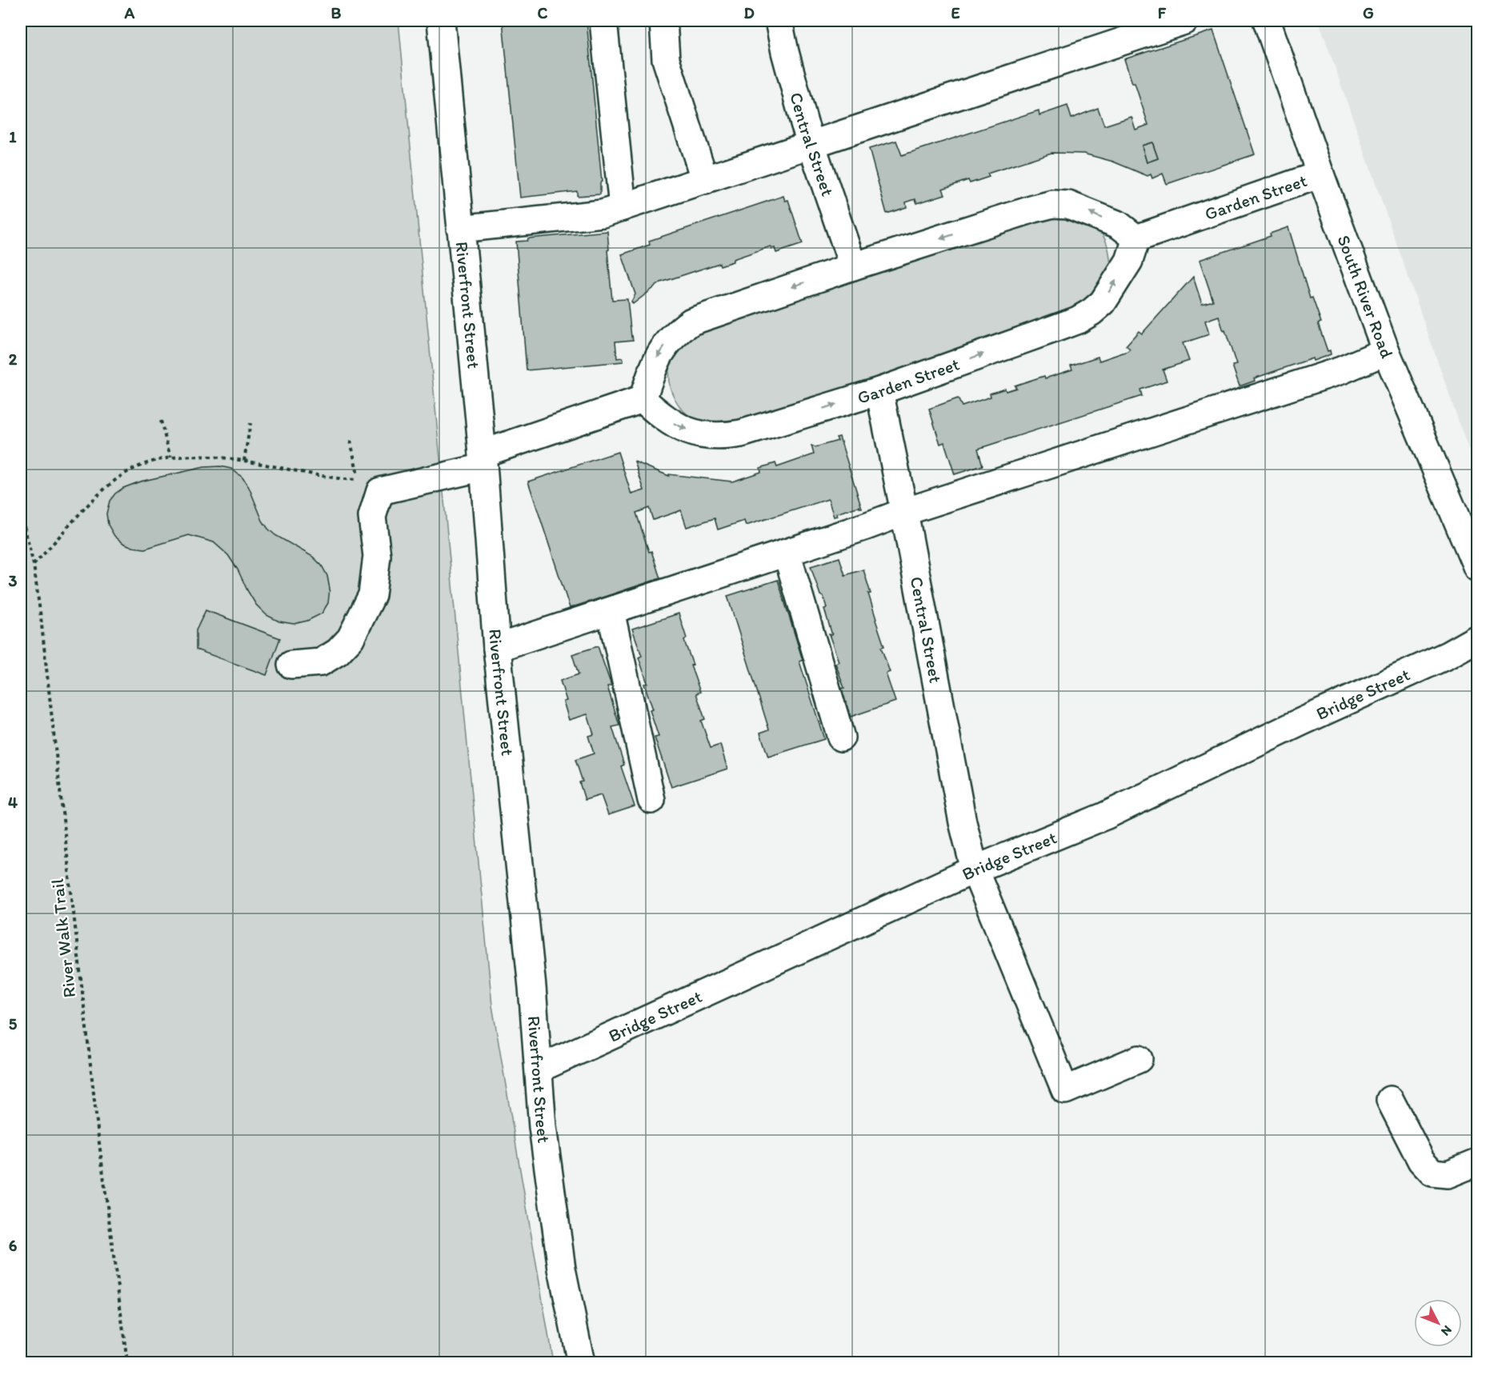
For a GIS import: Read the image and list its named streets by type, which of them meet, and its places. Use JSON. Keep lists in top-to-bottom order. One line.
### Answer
{"streets":{"street":["Central Street","Garden Street","South River Road","Riverfront Street","Bridge Street"],"path":["River Walk Trail"]},"crossings":[["Central Street","Garden Street"],["Central Street","Bridge Street"],["Garden Street","South River Road"],["Riverfront Street","Bridge Street"]],"north":"bottom right","grid":{"columns":["A","B","C","D","E","F","G"],"rows":["1","2","3","4","5","6"]}}
